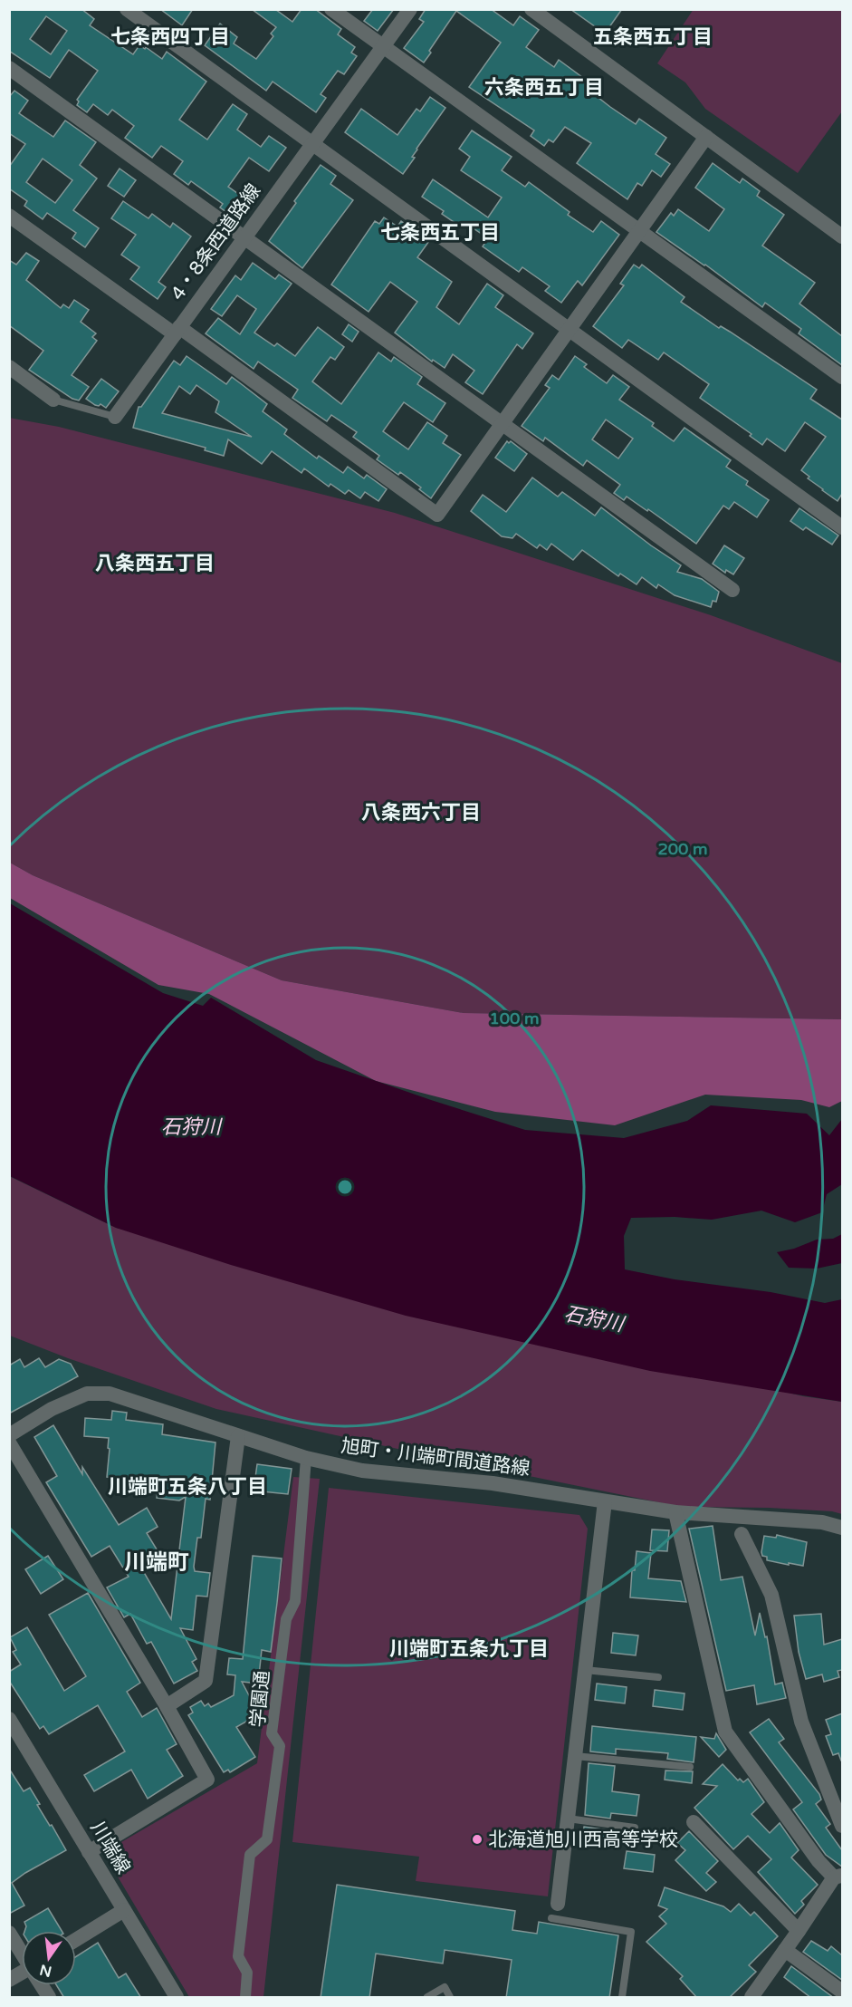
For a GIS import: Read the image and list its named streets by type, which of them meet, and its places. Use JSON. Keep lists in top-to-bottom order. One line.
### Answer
{"streets":{"street":["4・8条西道路線","旭町・川端町間道路線","学園通","川端線"]},"crossings":[["旭町・川端町間道路線","学園通"]],"districts":["七条西四丁目","五条西五丁目","六条西五丁目","七条西五丁目","八条西五丁目","八条西六丁目","川端町五条八丁目","川端町","川端町五条九丁目"],"water":["石狩川"],"places":["北海道旭川西高等学校"],"north":"bottom","rings":["200 m","100 m"]}
